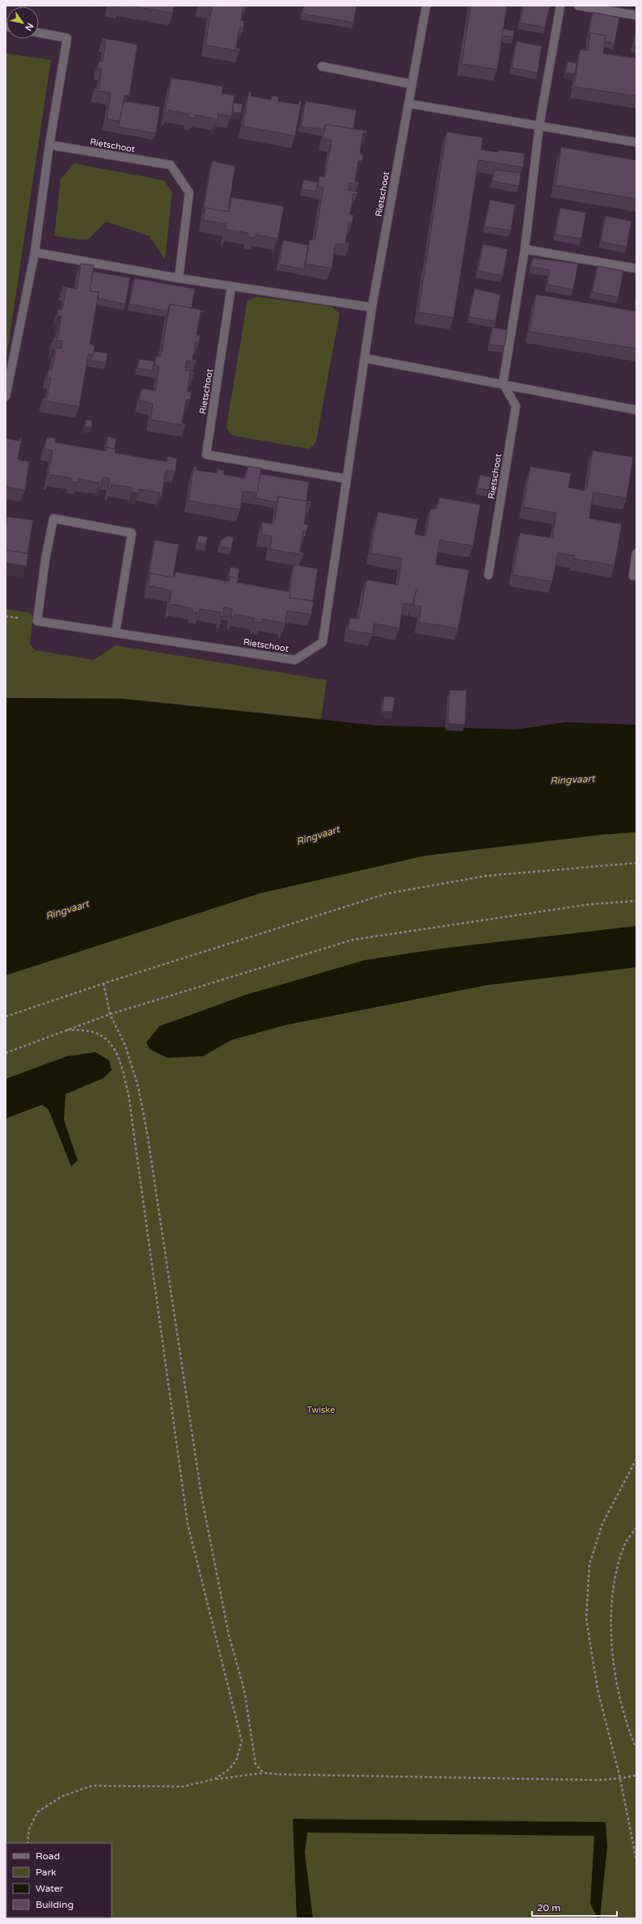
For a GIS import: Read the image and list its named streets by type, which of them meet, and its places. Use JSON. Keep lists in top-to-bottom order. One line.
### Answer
{"streets":{"street":["Rietschoot"]},"water":["Ringvaart"],"parks":["Twiske"],"legend":["Road","Park","Water","Building"],"scale_bar":"20 m","north":"bottom right"}
